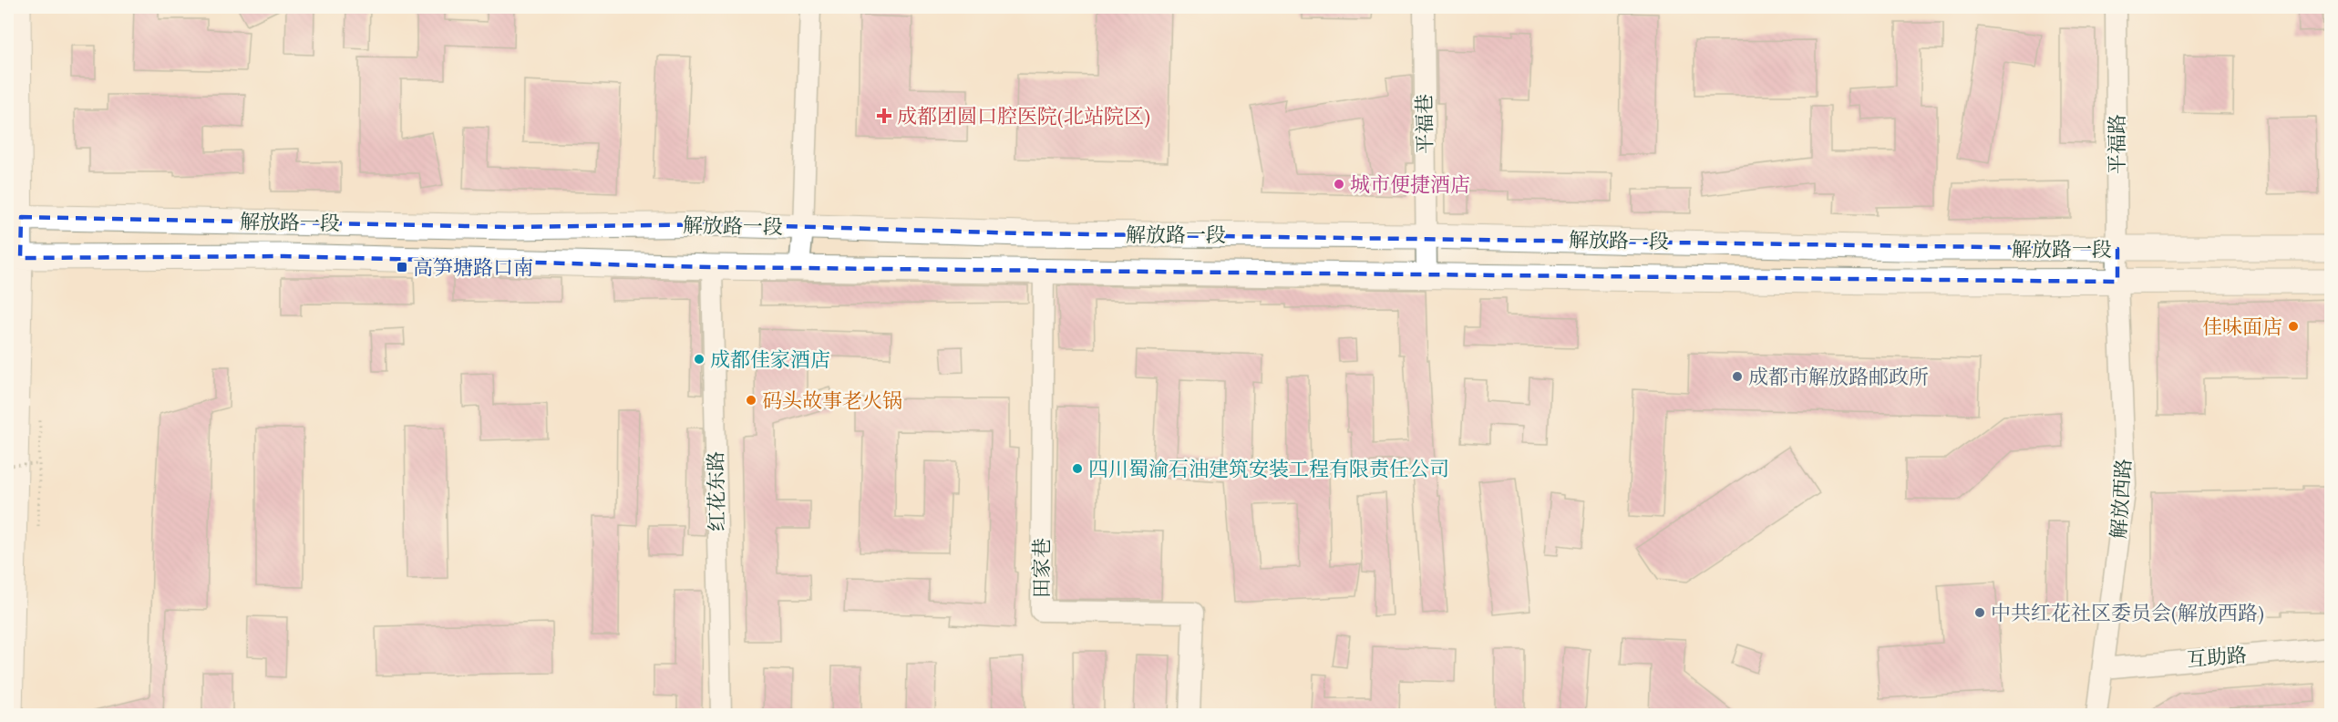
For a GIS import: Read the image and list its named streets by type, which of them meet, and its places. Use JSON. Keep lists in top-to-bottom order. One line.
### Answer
{"streets":{"main road":["解放路一段"],"street":["平福巷","平福路","红花东路","解放西路","田家巷","互助路"]},"crossings":[["平福巷","解放路一段"],["平福路","解放路一段"],["平福路","解放西路"],["解放路一段","红花东路"],["解放路一段","解放西路"],["解放路一段","田家巷"],["解放西路","互助路"]],"places":{"health":["成都团圆口腔医院(北站院区)"],"other":["城市便捷酒店","佳味面店","成都佳家酒店","成都市解放路邮政所","码头故事老火锅","四川蜀渝石油建筑安装工程有限责任公司","中共红花社区委员会(解放西路)"],"transit":["高笋塘路口南"]}}
